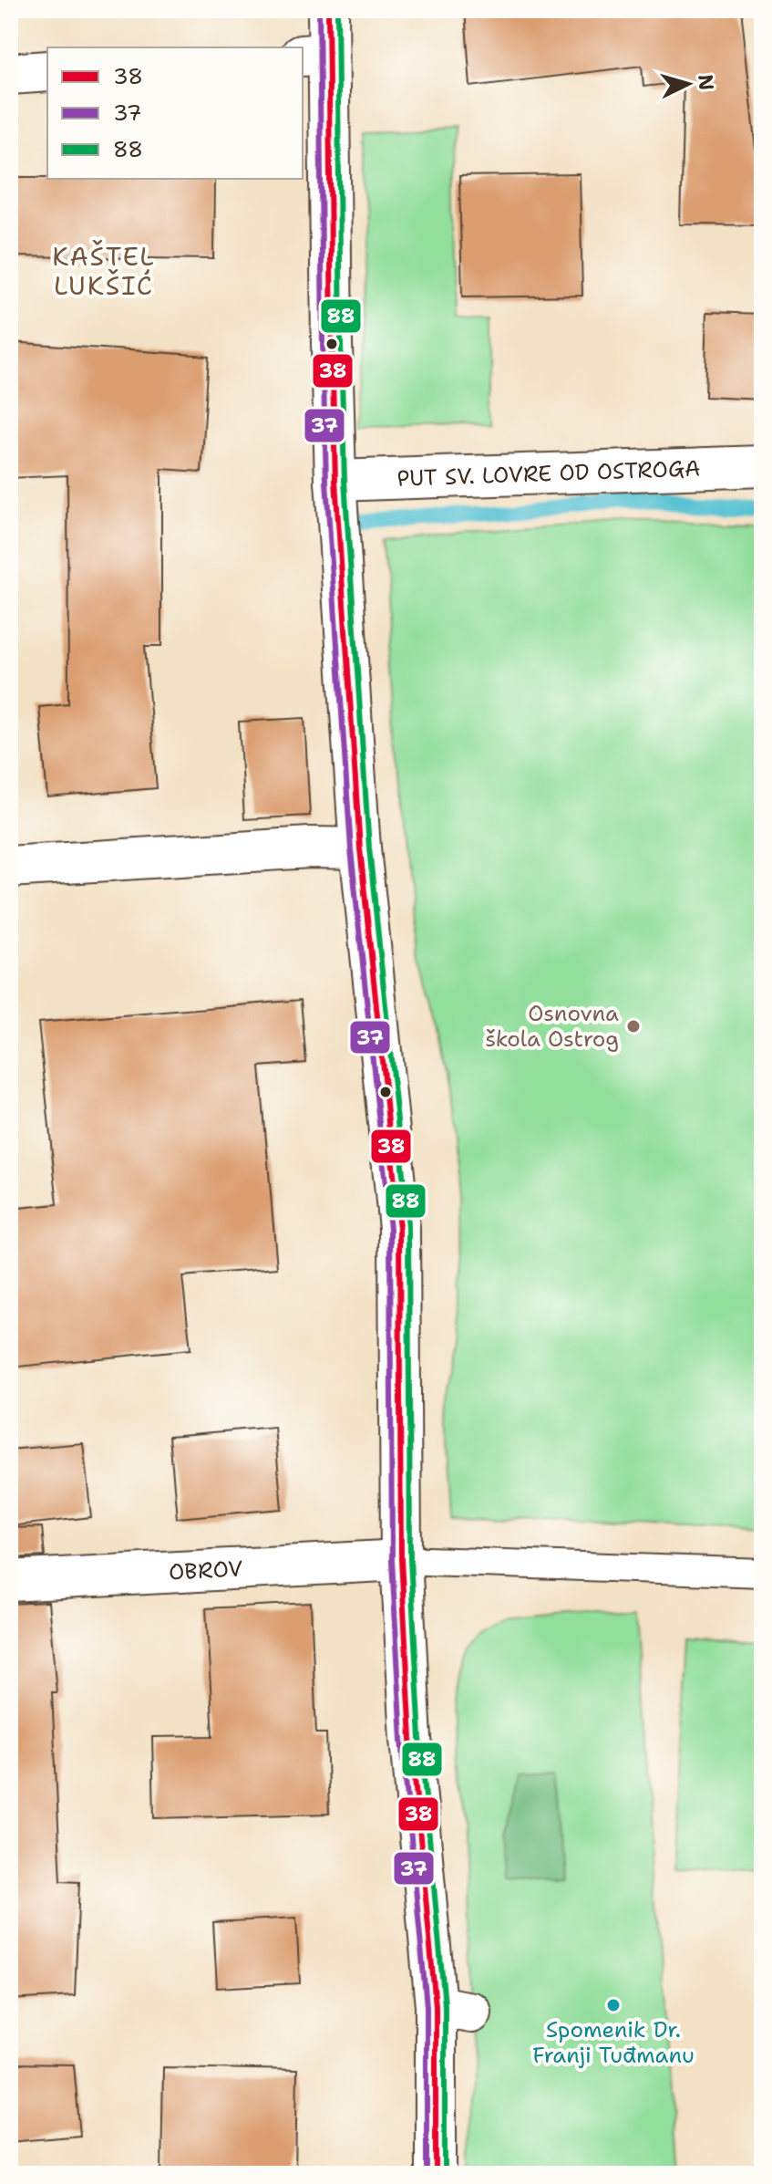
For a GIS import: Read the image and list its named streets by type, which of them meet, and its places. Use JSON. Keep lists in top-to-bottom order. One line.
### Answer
{"streets":{"main road":["PUT SV. LOVRE OD OSTROGA","OBROV"]},"districts":["KAŠTEL LUKŠIĆ"],"places":["Osnovna škola Ostrog","Spomenik Dr. Franji Tuđmanu"],"lines":["transit line 38","transit line 37","transit line 88"],"legend":["38","37","88"],"north":"right"}
